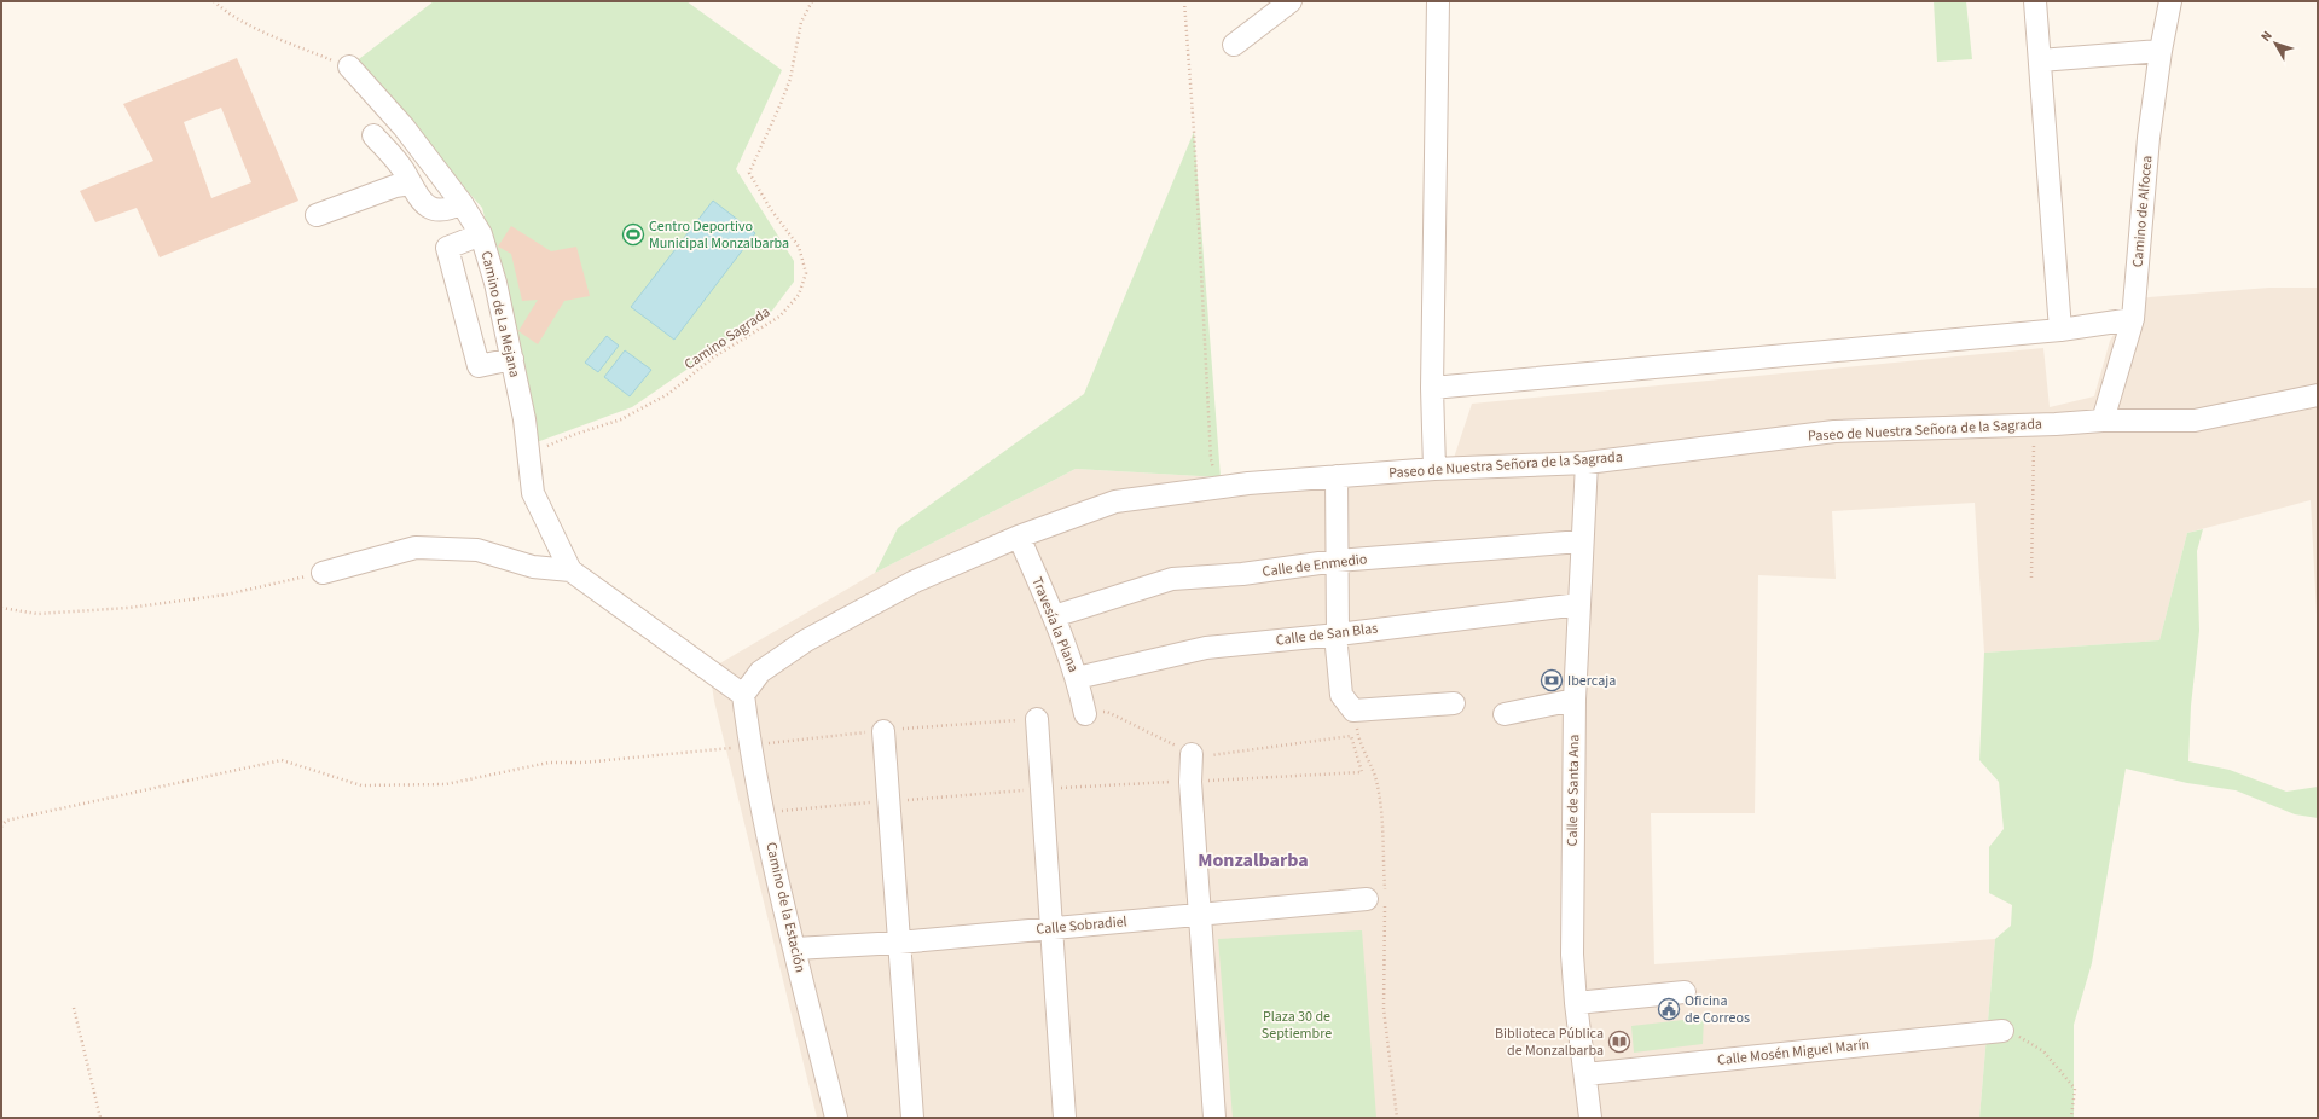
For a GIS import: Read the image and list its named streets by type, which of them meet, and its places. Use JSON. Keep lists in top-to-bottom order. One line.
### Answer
{"streets":{"street":["Camino de Alfocea","Camino de La Mejana","Paseo de Nuestra Señora de la Sagrada","Calle de Enmedio","Travesía la Plana","Calle de San Blas","Calle de Santa Ana","Camino de la Estación","Calle Sobradiel","Calle Mosén Miguel Marín"],"path":["Camino Sagrada"]},"crossings":[["Camino de Alfocea","Paseo de Nuestra Señora de la Sagrada"],["Camino de La Mejana","Camino Sagrada"],["Paseo de Nuestra Señora de la Sagrada","Travesía la Plana"],["Paseo de Nuestra Señora de la Sagrada","Calle de Santa Ana"],["Paseo de Nuestra Señora de la Sagrada","Camino de la Estación"],["Calle de Enmedio","Travesía la Plana"],["Calle de Enmedio","Calle de Santa Ana"],["Travesía la Plana","Calle de San Blas"],["Calle de San Blas","Calle de Santa Ana"],["Calle de Santa Ana","Calle Mosén Miguel Marín"],["Camino de la Estación","Calle Sobradiel"]],"districts":["Monzalbarba"],"parks":["Plaza 30 de Septiembre"],"places":{"sports":["Centro Deportivo Municipal Monzalbarba"],"bank":["Ibercaja"],"public building":["Oficina de Correos"],"library":["Biblioteca Pública de Monzalbarba"]},"north":"top left"}
